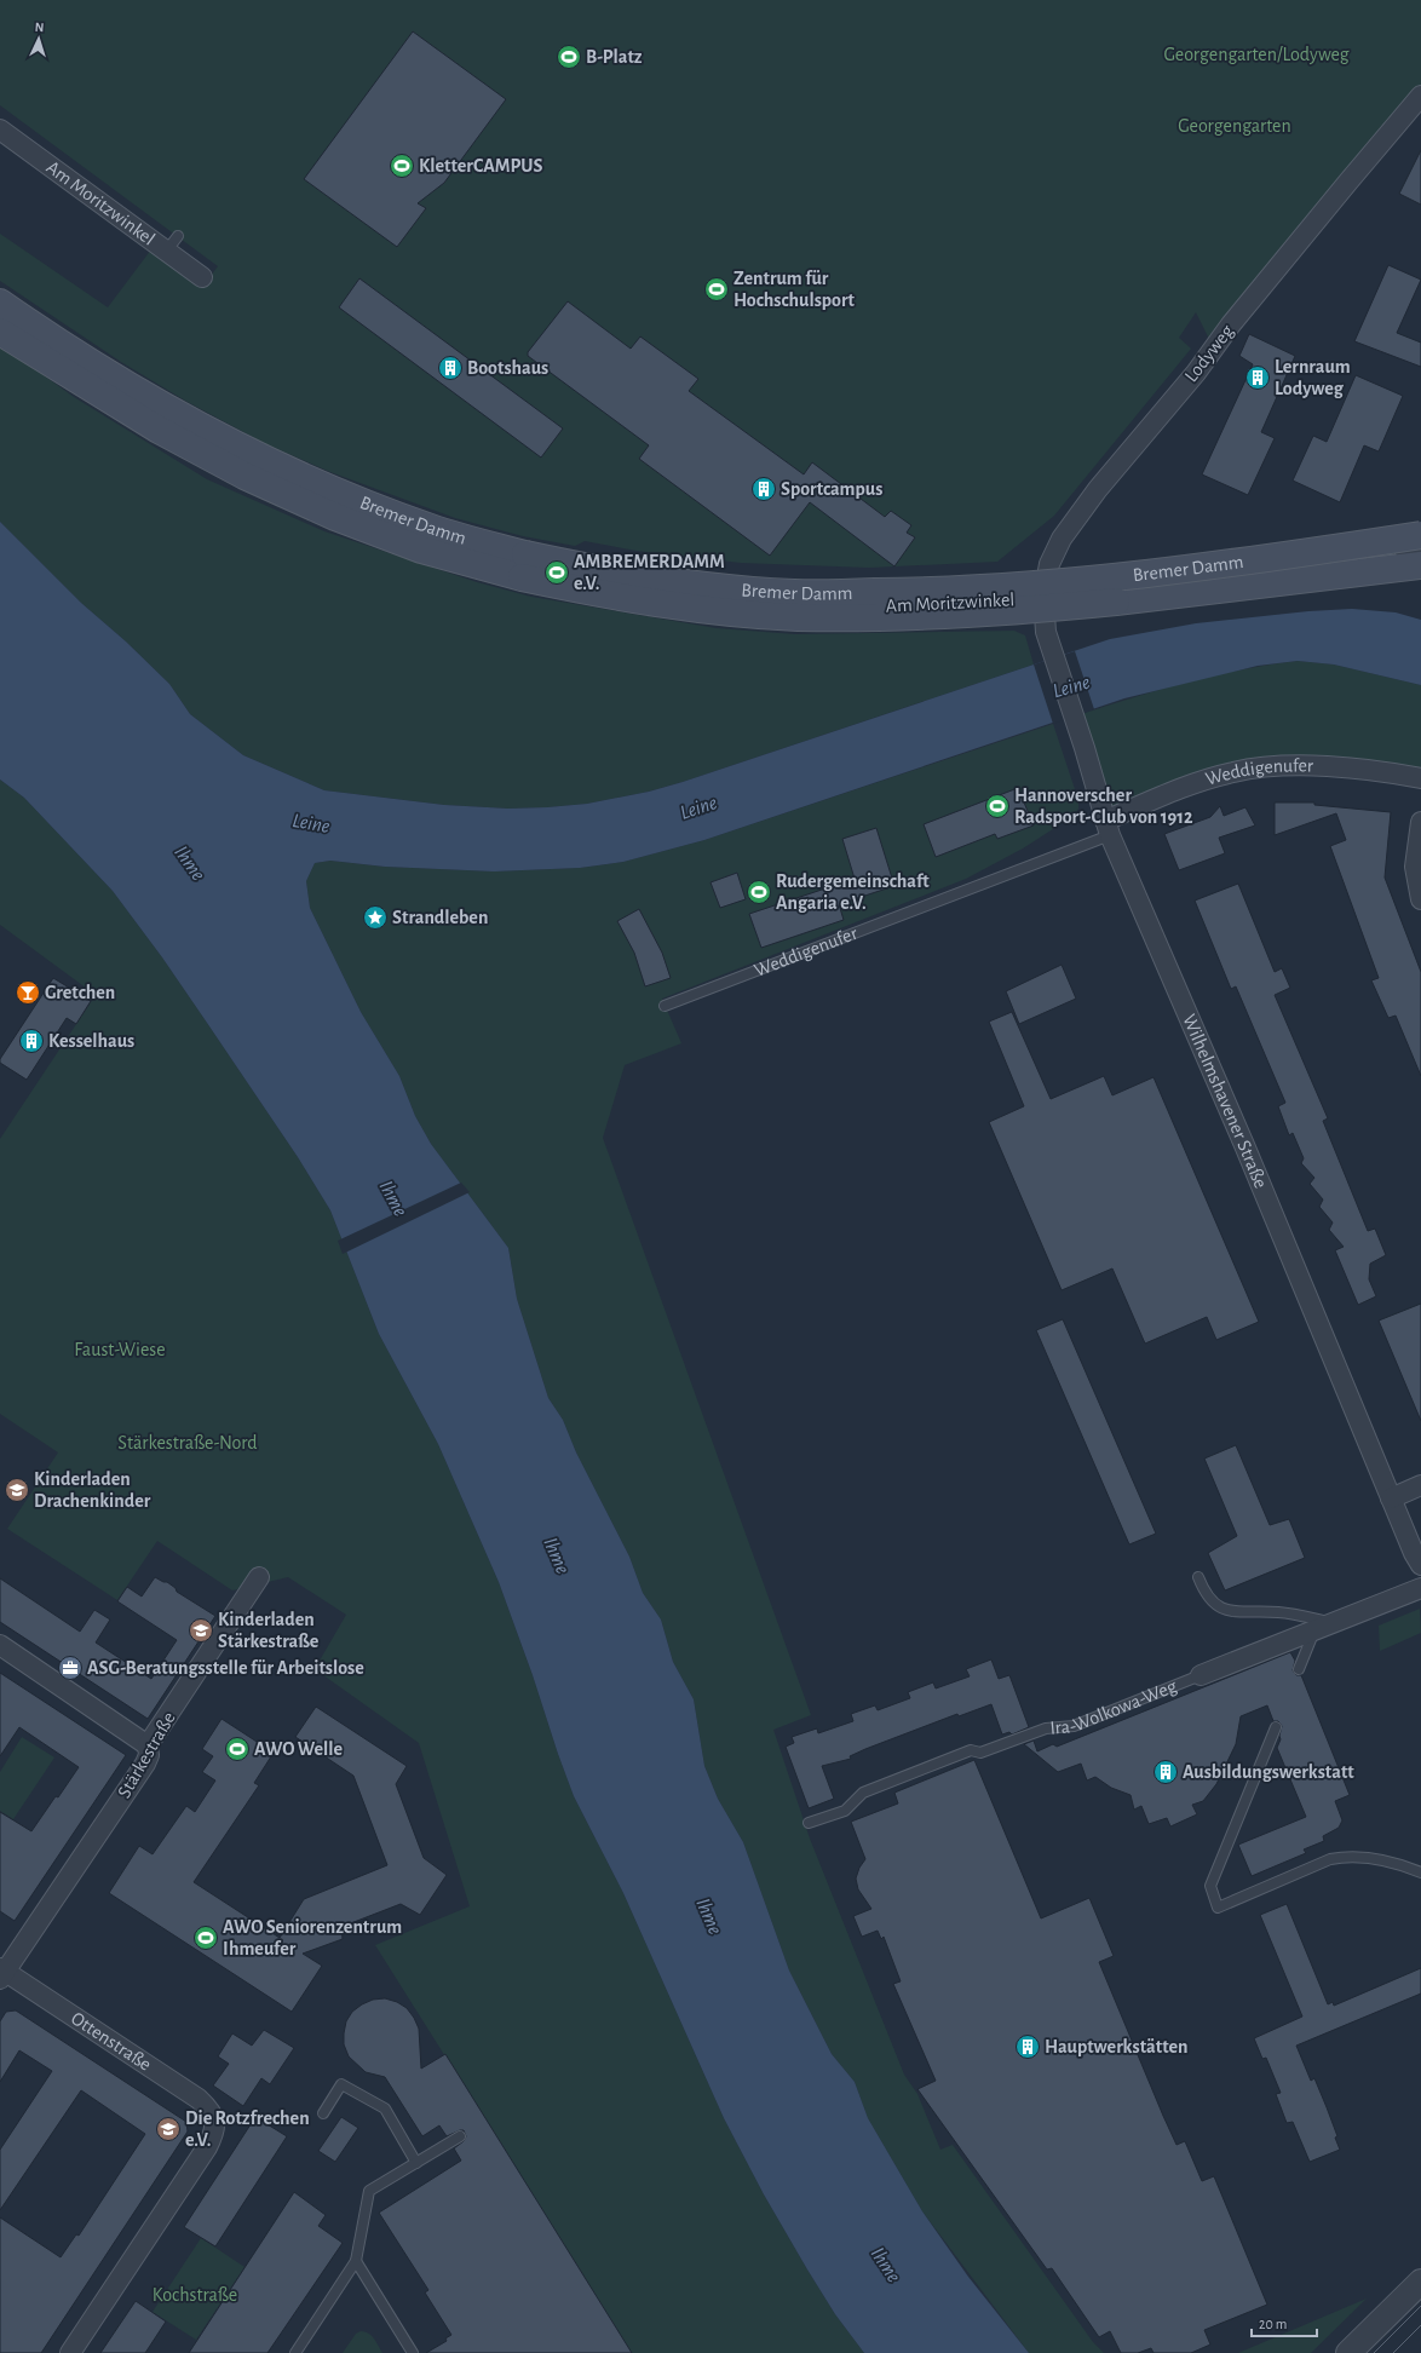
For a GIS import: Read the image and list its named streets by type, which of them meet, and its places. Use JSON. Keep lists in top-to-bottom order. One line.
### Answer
{"streets":{"main road":["Bremer Damm"],"street":["Am Moritzwinkel","Lodyweg","Weddigenufer","Wilhelmshavener Straße","Ira-Wolkowa-Weg","Stärkestraße","Ottenstraße"]},"crossings":[["Am Moritzwinkel","Lodyweg"],["Am Moritzwinkel","Bremer Damm"],["Lodyweg","Wilhelmshavener Straße"],["Weddigenufer","Wilhelmshavener Straße"],["Stärkestraße","Ottenstraße"]],"water":["Leine","Ihme"],"parks":["Georgengarten/Lodyweg","Georgengarten","Faust-Wiese","Stärkestraße-Nord","Kochstraße"],"places":{"sports":["B-Platz","KletterCAMPUS","Zentrum für Hochschulsport","AMBREMERDAMM e.V.","Hannoverscher Radsport-Club von 1912","Rudergemeinschaft Angaria e.V.","AWO Welle","AWO Seniorenzentrum Ihmeufer"],"building":["Bootshaus","Lernraum Lodyweg","Sportcampus","Kesselhaus","Ausbildungswerkstatt","Hauptwerkstätten"],"place":["Strandleben"],"bar":["Gretchen"],"school or university":["Kinderladen Drachenkinder","Kinderladen Stärkestraße","Die Rotzfrechen e.V."],"office":["ASG-Beratungsstelle für Arbeitslose"]},"scale_bar":"20 m","north":"top"}
